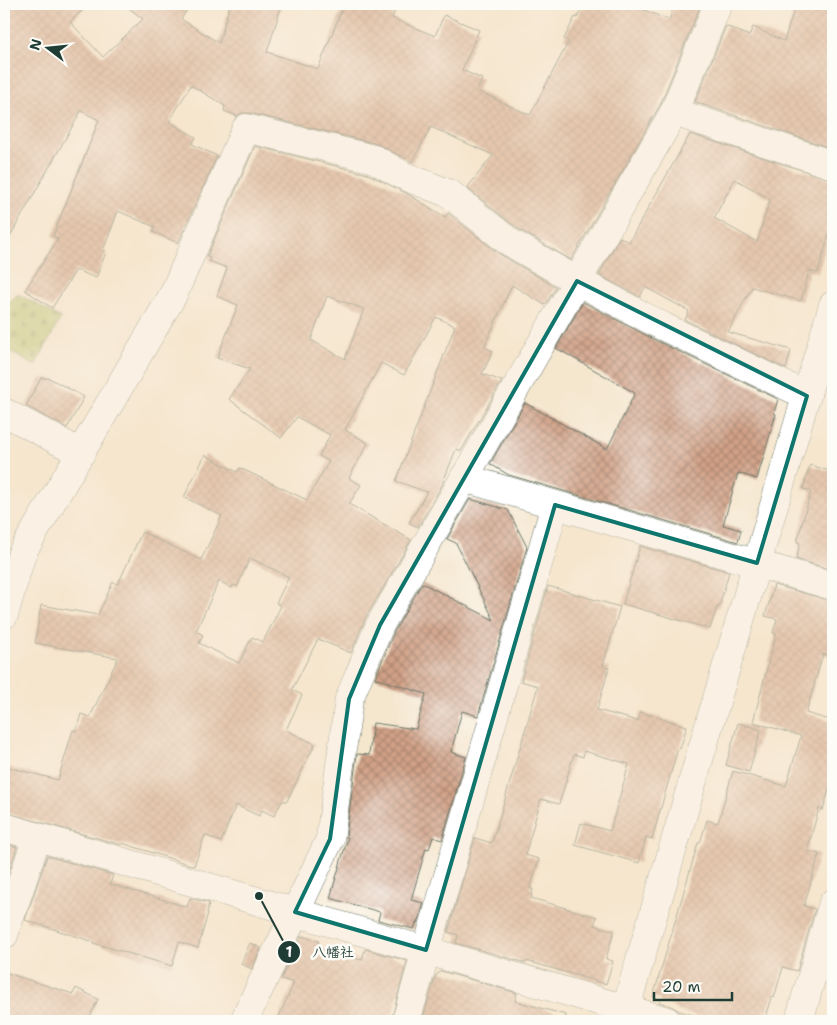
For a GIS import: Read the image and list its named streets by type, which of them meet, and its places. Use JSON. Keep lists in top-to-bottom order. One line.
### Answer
{"places":["八幡社"],"scale_bar":"20 m","north":"left"}
